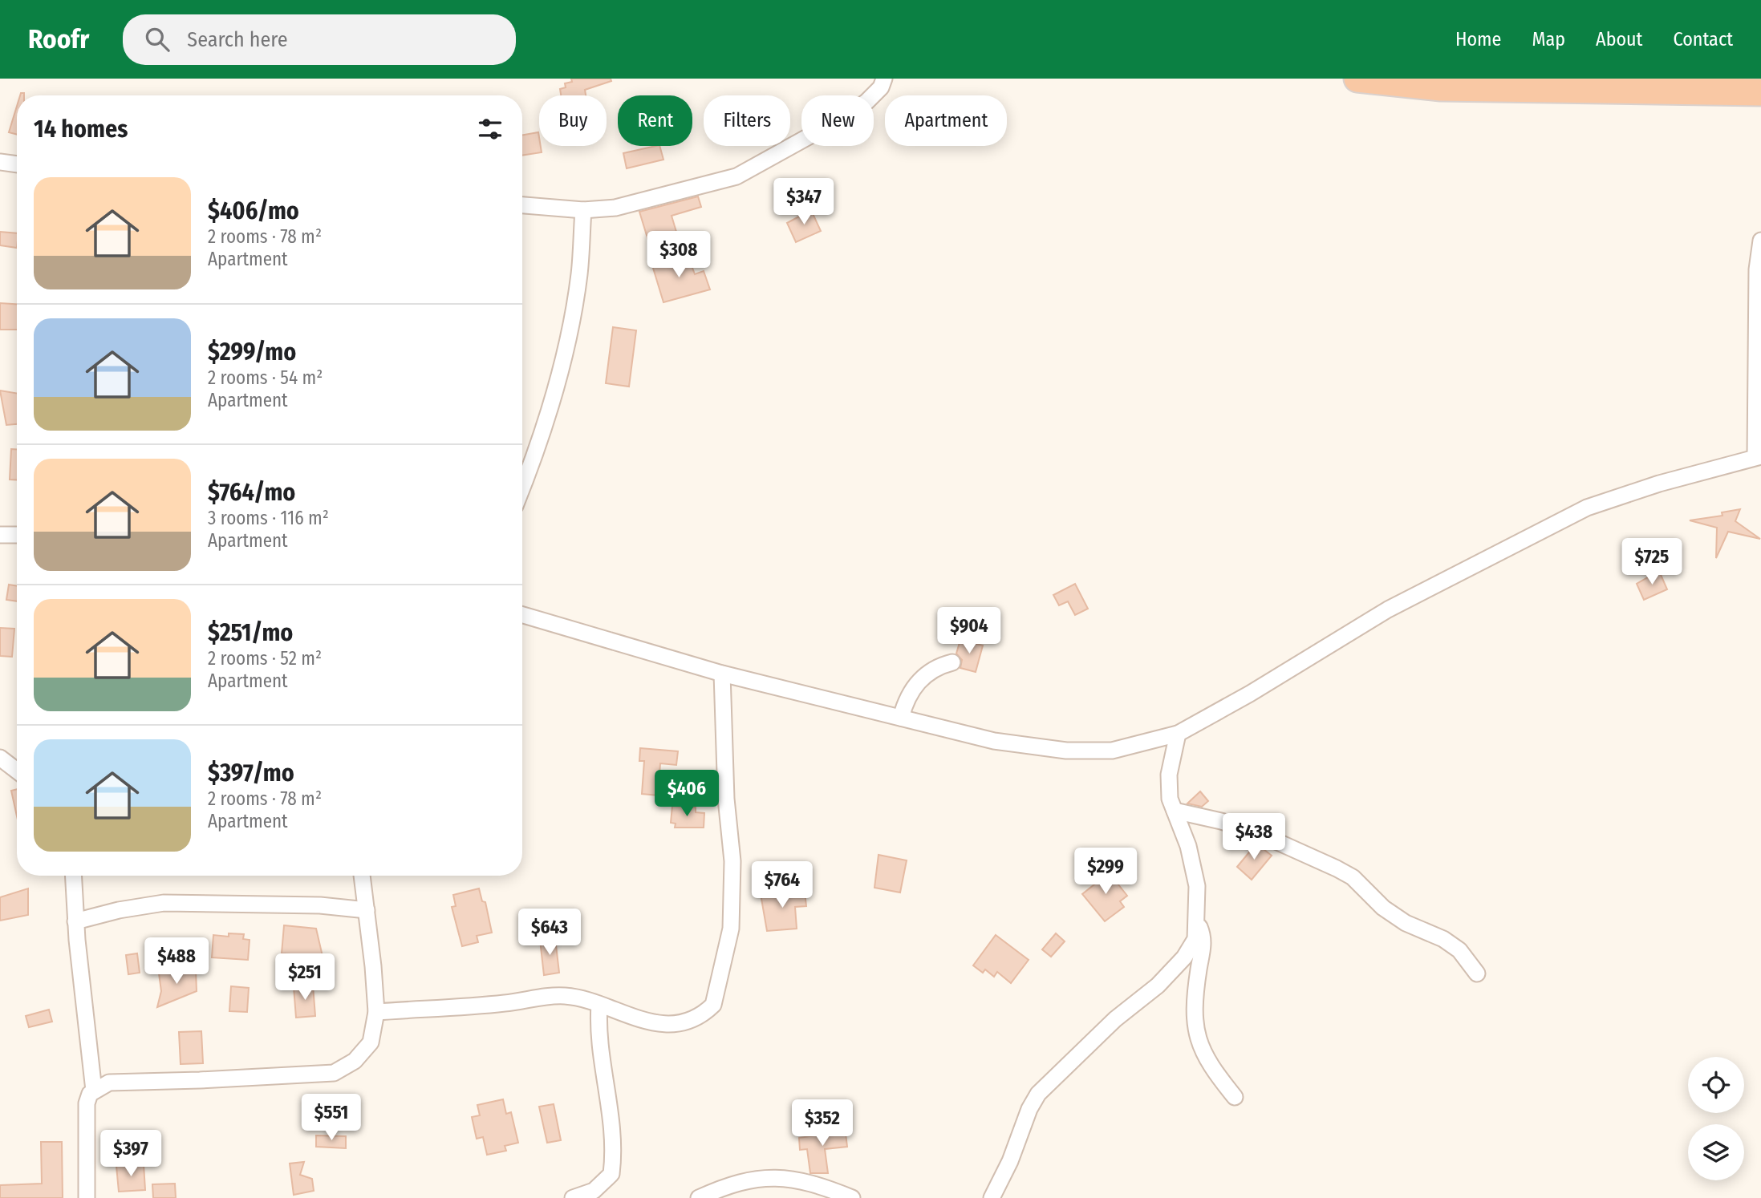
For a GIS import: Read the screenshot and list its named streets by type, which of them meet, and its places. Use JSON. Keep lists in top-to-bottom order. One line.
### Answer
{"page":{"header":"Roofr","search":"Search here","nav":["Home","Map","About","Contact"],"chip":["Buy","Rent","Filters","New","Apartment"],"heading":"14 homes","list":[{"name":"$406/mo","note":"2 rooms · 78 m² · Apartment"},{"name":"$299/mo","note":"2 rooms · 54 m² · Apartment"},{"name":"$764/mo","note":"3 rooms · 116 m² · Apartment"},{"name":"$251/mo","note":"2 rooms · 52 m² · Apartment"},{"name":"$397/mo","note":"2 rooms · 78 m² · Apartment"}],"price":["$347","$308","$725","$904","$406","$438","$299","$764","$643","$488","$251","$551","$352","$397"]}}
